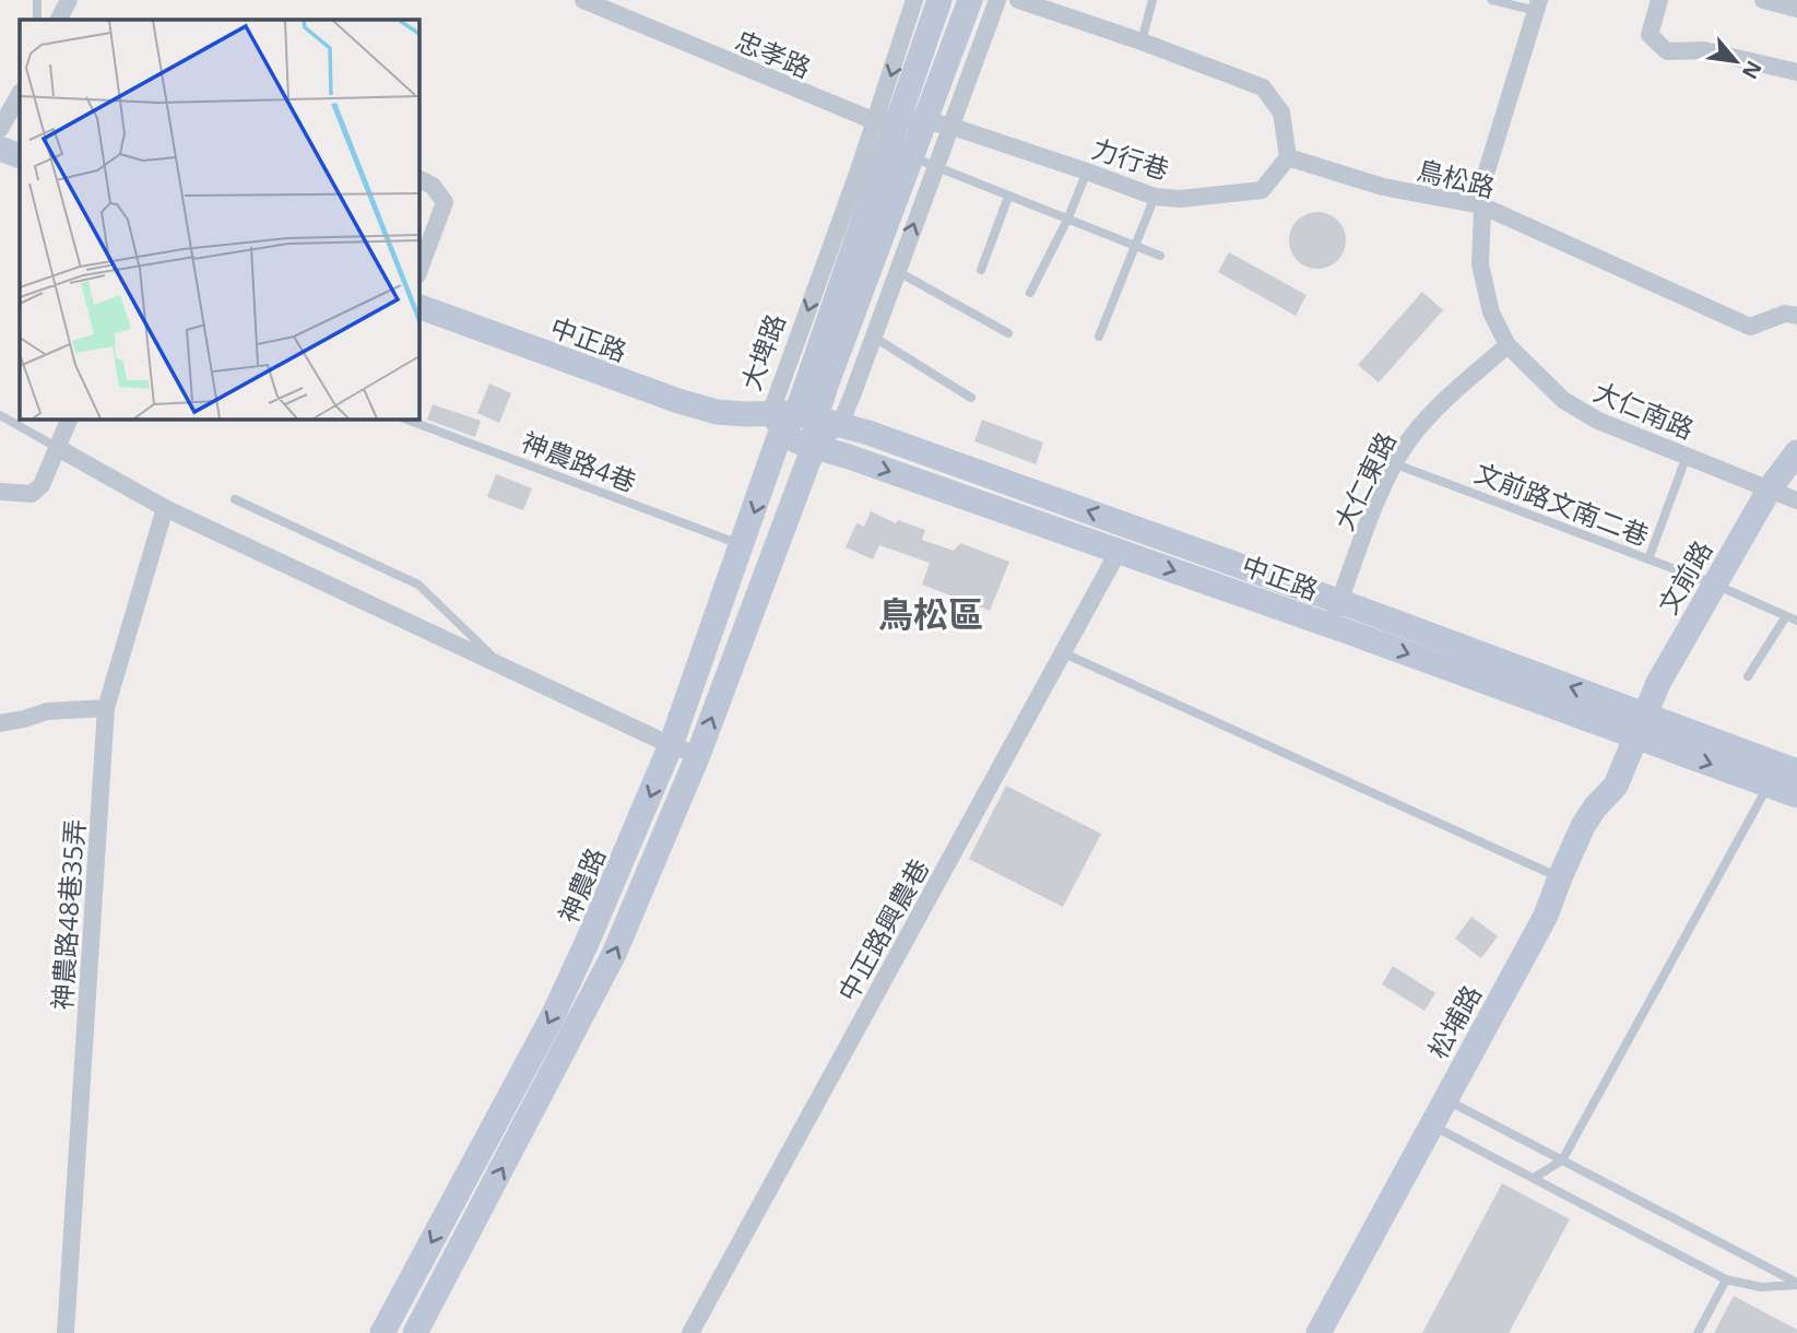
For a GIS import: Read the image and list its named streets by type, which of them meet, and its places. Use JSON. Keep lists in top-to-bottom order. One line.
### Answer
{"streets":{"main road":["中正路","大埤路","文前路","神農路","松埔路"],"street":["忠孝路","力行巷","鳥松路","大仁南路","大仁東路","神農路48巷35弄","中正路興農巷"],"lane":["神農路4巷","文前路文南二巷"]},"crossings":[["忠孝路","大埤路"],["力行巷","鳥松路"],["力行巷","大埤路"],["鳥松路","大仁南路"],["中正路","大埤路"],["中正路","大仁東路"],["中正路","文前路"],["中正路","神農路"],["中正路","中正路興農巷"],["中正路","松埔路"],["大埤路","神農路"],["大仁南路","大仁東路"],["大仁南路","文前路"],["神農路4巷","神農路"],["大仁東路","文前路文南二巷"],["文前路文南二巷","文前路"],["文前路","松埔路"]],"districts":["鳥松區"],"north":"bottom right"}
